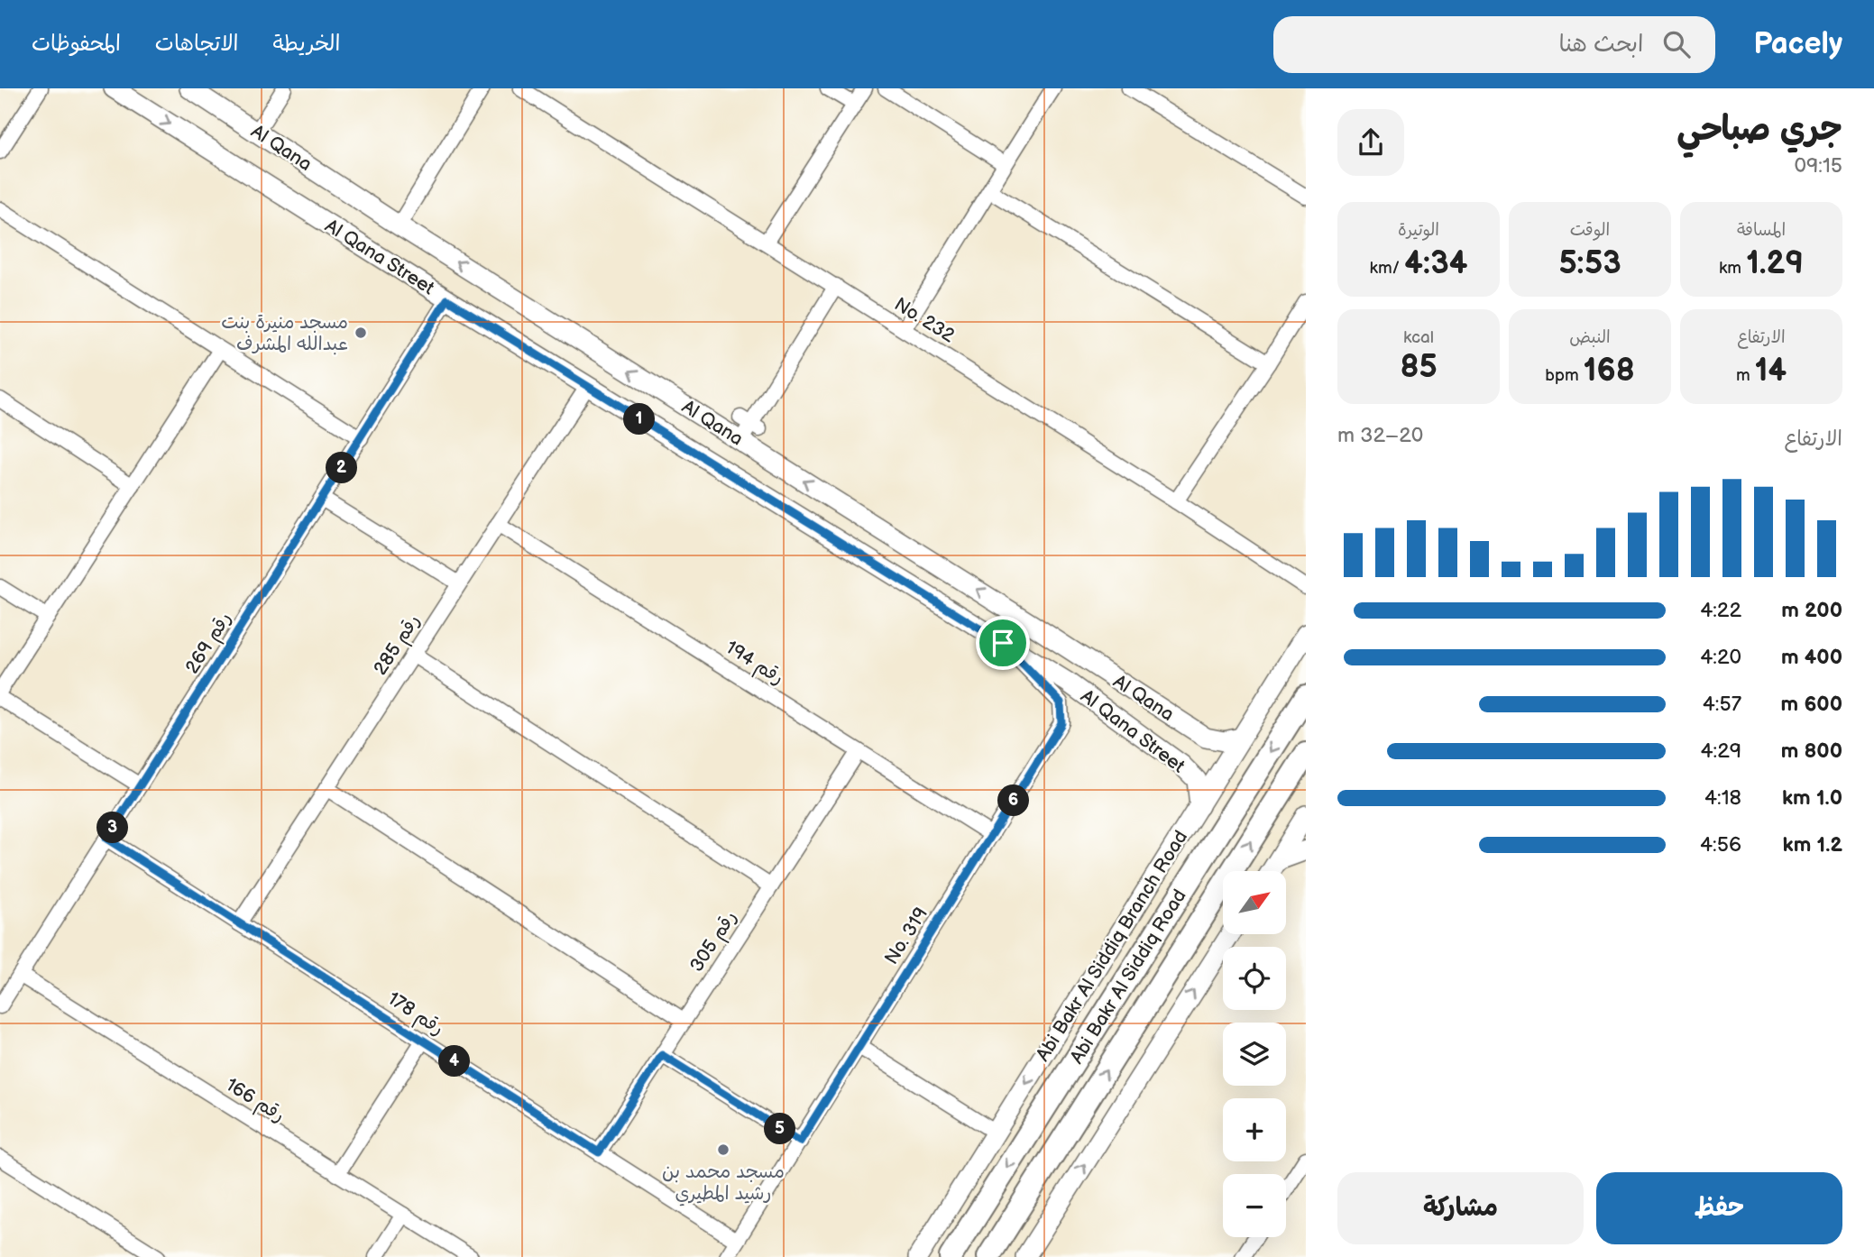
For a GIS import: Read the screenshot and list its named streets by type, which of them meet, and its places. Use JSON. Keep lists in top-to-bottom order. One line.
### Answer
{"streets":{"main road":["Abi Bakr Al Siddiq Road"],"street":["Al Qana","Al Qana Street","No. 232","رقم 269","رقم 285","رقم 194","No. 319","رقم 305","Abi Bakr Al Siddiq Branch Road","رقم 178","رقم 166"]},"crossings":[["Al Qana","Abi Bakr Al Siddiq Branch Road"],["Al Qana Street","رقم 269"],["Al Qana Street","رقم 285"],["Al Qana Street","No. 319"],["Al Qana Street","Abi Bakr Al Siddiq Branch Road"],["رقم 269","رقم 178"],["رقم 269","رقم 166"],["رقم 285","رقم 194"],["رقم 285","رقم 178"],["رقم 194","No. 319"],["رقم 194","رقم 305"],["No. 319","رقم 178"],["رقم 305","رقم 178"]],"one_way":["Al Qana"],"places":["مسجد منيرة بنت عبدالله المشرف","مسجد محمد بن رشيد المطيري"],"north":"top right","page":{"header":"Pacely","search":"ابحث هنا","nav":["الخريطة","الاتجاهات","المحفوظات"],"heading":["جري صباحي","09:15"],"stats":[["المسافة","1.29 km"],["الوقت","5:53"],["الوتيرة","4:34 /km"],["الارتفاع","14 m"],["النبض","168 bpm"],["kcal","85"]],"pins":["1","2","6","3","4","5"],"chart":["الارتفاع","20–32 m"],"list":[{"name":"200 m","note":"4:22"},{"name":"400 m","note":"4:20"},{"name":"600 m","note":"4:57"},{"name":"800 m","note":"4:29"},{"name":"1.0 km","note":"4:18"},{"name":"1.2 km","note":"4:56"}],"map_buttons":["+","−"],"buttons":["حفظ","مشاركة"]}}
